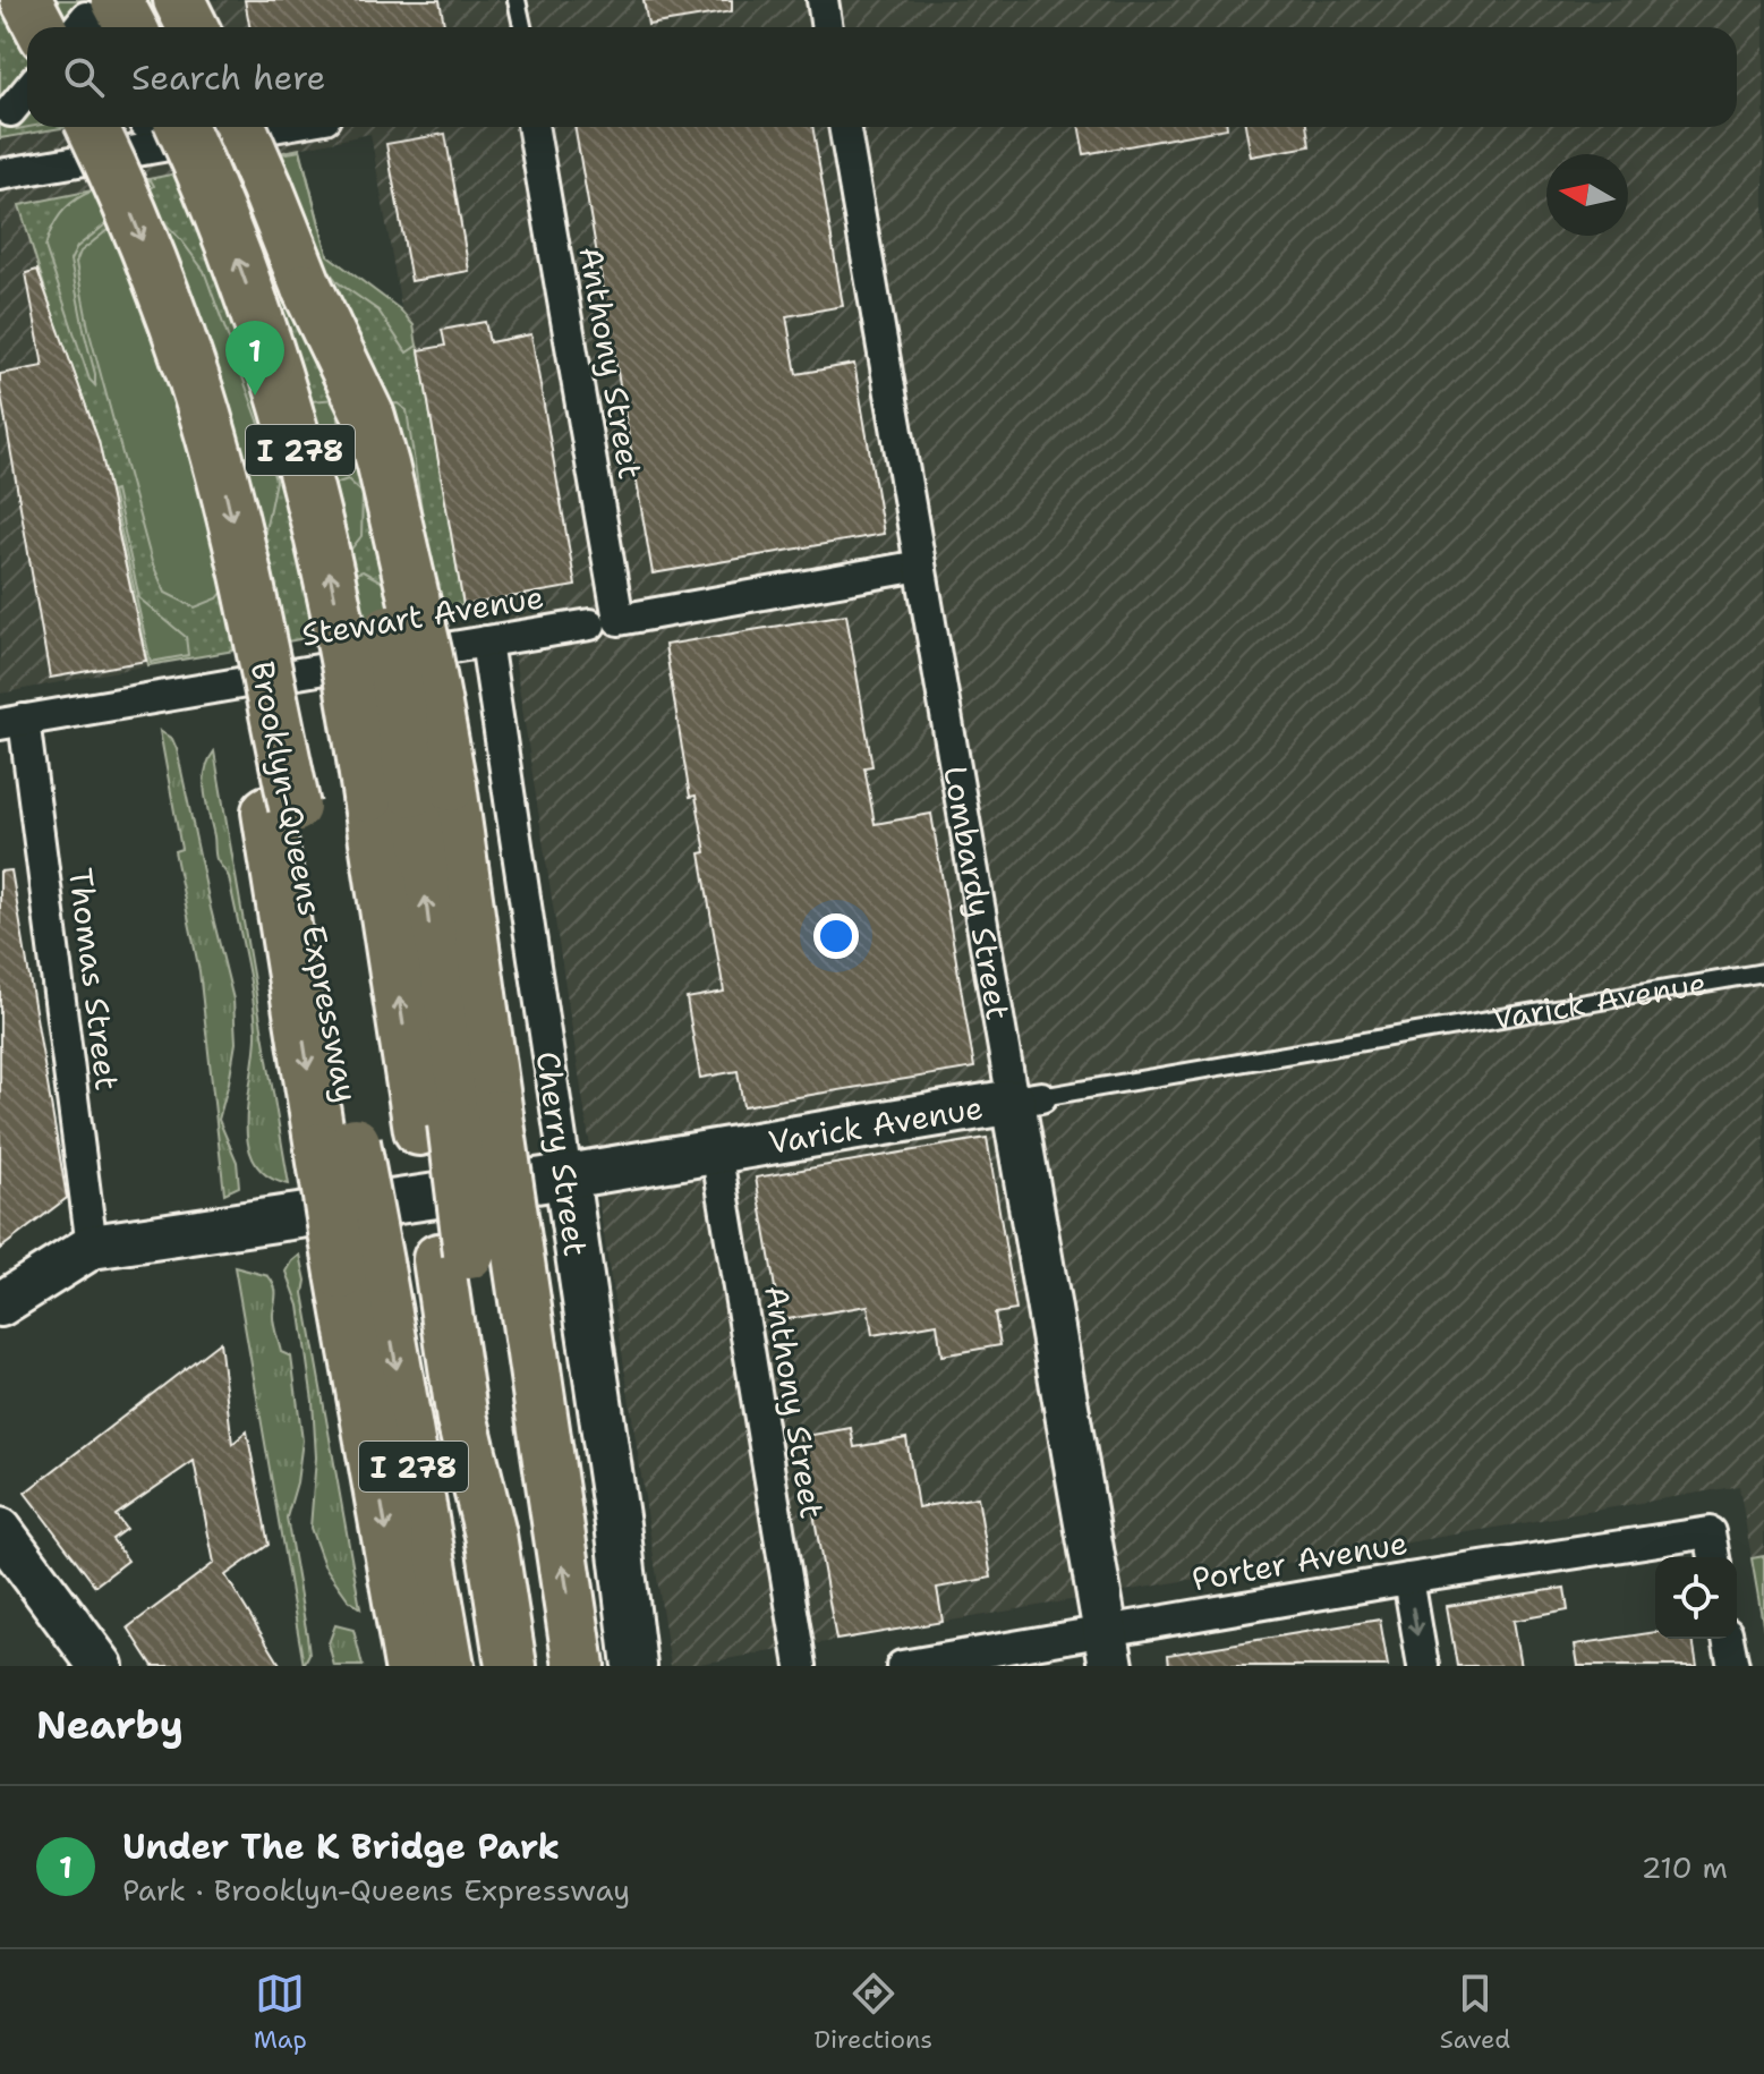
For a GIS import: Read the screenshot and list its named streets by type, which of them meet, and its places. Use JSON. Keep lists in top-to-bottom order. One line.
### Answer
{"streets":{"highway":["I 278","Brooklyn-Queens Expressway"],"main road":["Lombardy Street","Varick Avenue","Cherry Street"],"street":["Anthony Street","Stewart Avenue","Thomas Street","Porter Avenue"]},"crossings":[["Anthony Street","Stewart Avenue"],["Anthony Street","Varick Avenue"],["Stewart Avenue","Lombardy Street"],["Stewart Avenue","Thomas Street"],["Stewart Avenue","Cherry Street"],["Lombardy Street","Varick Avenue"],["Lombardy Street","Porter Avenue"],["Thomas Street","Varick Avenue"],["Varick Avenue","Cherry Street"]],"north":"left","page":{"search":"Search here","pins":"1","heading":"Nearby","list":[{"mark":"1","name":"Under The K Bridge Park","note":"Park · Brooklyn-Queens Expressway","value":"210 m"}],"nav":["Map","Directions","Saved"]}}
